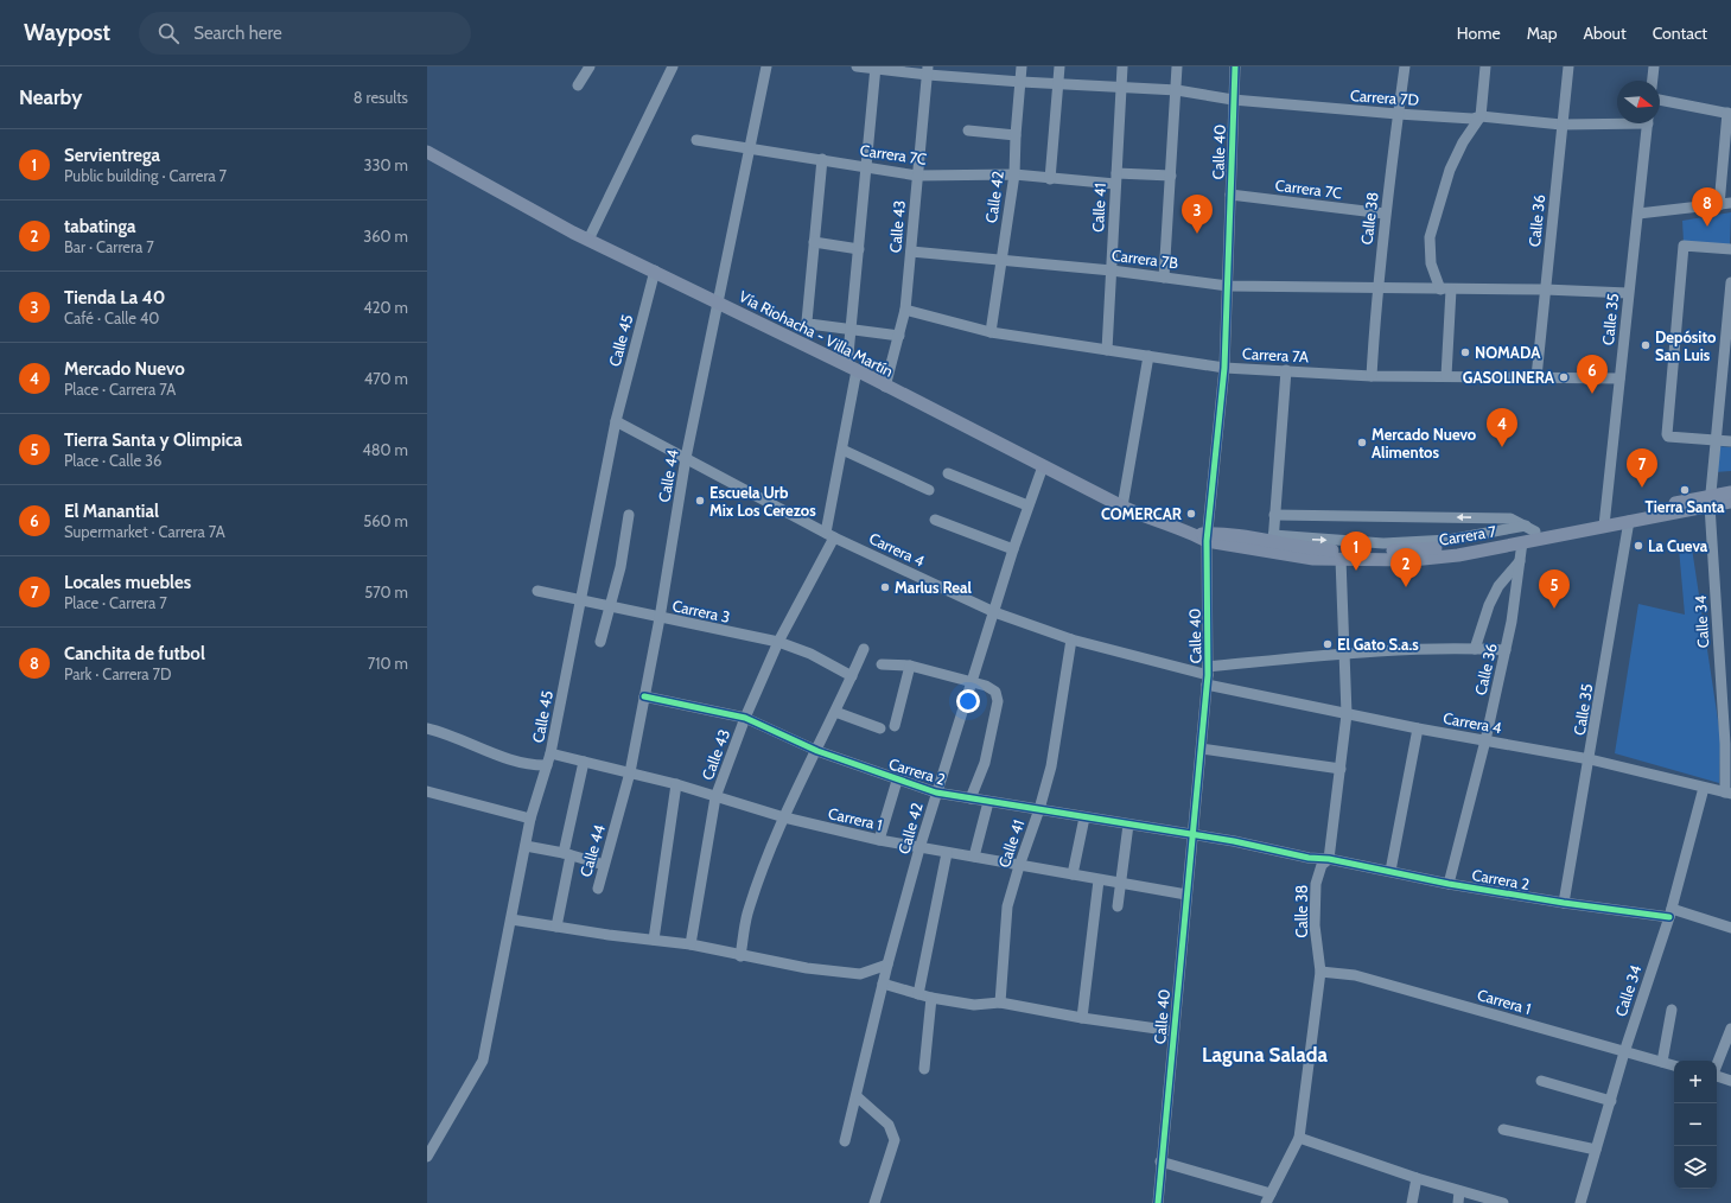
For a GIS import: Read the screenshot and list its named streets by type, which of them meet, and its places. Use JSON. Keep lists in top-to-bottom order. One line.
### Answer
{"streets":{"main road":["Vía Riohacha - Villa Martín","Carrera 7"],"street":["Carrera 7D","Calle 40","Carrera 7C","Calle 42","Calle 41","Calle 38","Calle 36","Calle 43","Carrera 7B","Calle 35","Calle 45","Carrera 7A","Calle 44","Carrera 4","Carrera 3","Calle 34","Carrera 2","Carrera 1"]},"crossings":[["Carrera 7D","Calle 40"],["Carrera 7D","Calle 42"],["Carrera 7D","Calle 41"],["Carrera 7D","Calle 38"],["Carrera 7D","Calle 36"],["Carrera 7D","Calle 43"],["Calle 40","Carrera 7C"],["Calle 40","Carrera 7B"],["Calle 40","Vía Riohacha - Villa Martín"],["Calle 40","Carrera 7A"],["Calle 40","Carrera 7"],["Calle 40","Carrera 4"],["Calle 40","Carrera 2"],["Calle 40","Carrera 1"],["Carrera 7C","Calle 42"],["Carrera 7C","Calle 41"],["Carrera 7C","Calle 38"],["Carrera 7C","Calle 43"],["Carrera 7C","Calle 44"],["Calle 42","Carrera 7B"],["Calle 42","Vía Riohacha - Villa Martín"],["Calle 42","Carrera 7A"],["Calle 42","Carrera 4"],["Calle 42","Carrera 2"],["Calle 42","Carrera 1"],["Calle 41","Carrera 7B"],["Calle 41","Carrera 7A"],["Calle 41","Carrera 4"],["Calle 41","Carrera 2"],["Calle 41","Carrera 1"],["Calle 38","Carrera 7B"],["Calle 38","Carrera 7A"],["Calle 38","Carrera 7"],["Calle 38","Carrera 4"],["Calle 38","Carrera 2"],["Calle 38","Carrera 1"],["Calle 36","Carrera 7B"],["Calle 36","Carrera 7A"],["Calle 36","Carrera 7"],["Calle 36","Carrera 4"],["Calle 36","Carrera 2"],["Calle 43","Carrera 7B"],["Calle 43","Vía Riohacha - Villa Martín"],["Calle 43","Carrera 7A"],["Calle 43","Carrera 4"],["Calle 43","Carrera 3"],["Calle 43","Carrera 2"],["Calle 43","Carrera 1"],["Carrera 7B","Calle 35"],["Calle 35","Carrera 7A"],["Calle 35","Carrera 7"],["Calle 35","Carrera 4"],["Calle 35","Carrera 2"],["Vía Riohacha - Villa Martín","Calle 45"],["Vía Riohacha - Villa Martín","Calle 44"],["Vía Riohacha - Villa Martín","Carrera 7"],["Calle 45","Carrera 4"],["Calle 45","Carrera 3"],["Calle 45","Carrera 1"],["Calle 44","Carrera 4"],["Calle 44","Carrera 3"],["Calle 44","Carrera 2"],["Calle 44","Carrera 1"],["Carrera 7","Calle 34"],["Carrera 4","Calle 34"],["Calle 34","Carrera 2"],["Calle 34","Carrera 1"]],"districts":["Laguna Salada"],"places":["Depósito San Luis","NOMADA","GASOLINERA","Mercado Nuevo Alimentos","Tierra Santa","Escuela Urb Mix Los Cerezos","COMERCAR","La Cueva","Marlus Real","El Gato S.a.s"],"north":"right","page":{"header":"Waypost","search":"Search here","nav":["Home","Map","About","Contact"],"heading":["Nearby","8 results"],"list":[{"mark":"1","name":"Servientrega","note":"Public building · Carrera 7","value":"330 m"},{"mark":"2","name":"tabatinga","note":"Bar · Carrera 7","value":"360 m"},{"mark":"3","name":"Tienda La 40","note":"Café · Calle 40","value":"420 m"},{"mark":"4","name":"Mercado Nuevo","note":"Place · Carrera 7A","value":"470 m"},{"mark":"5","name":"Tierra Santa y Olimpica","note":"Place · Calle 36","value":"480 m"},{"mark":"6","name":"El Manantial","note":"Supermarket · Carrera 7A","value":"560 m"},{"mark":"7","name":"Locales muebles","note":"Place · Carrera 7","value":"570 m"},{"mark":"8","name":"Canchita de futbol","note":"Park · Carrera 7D","value":"710 m"}],"pins":["8","3","6","4","7","1","2","5"],"map_buttons":["+","−"]}}
